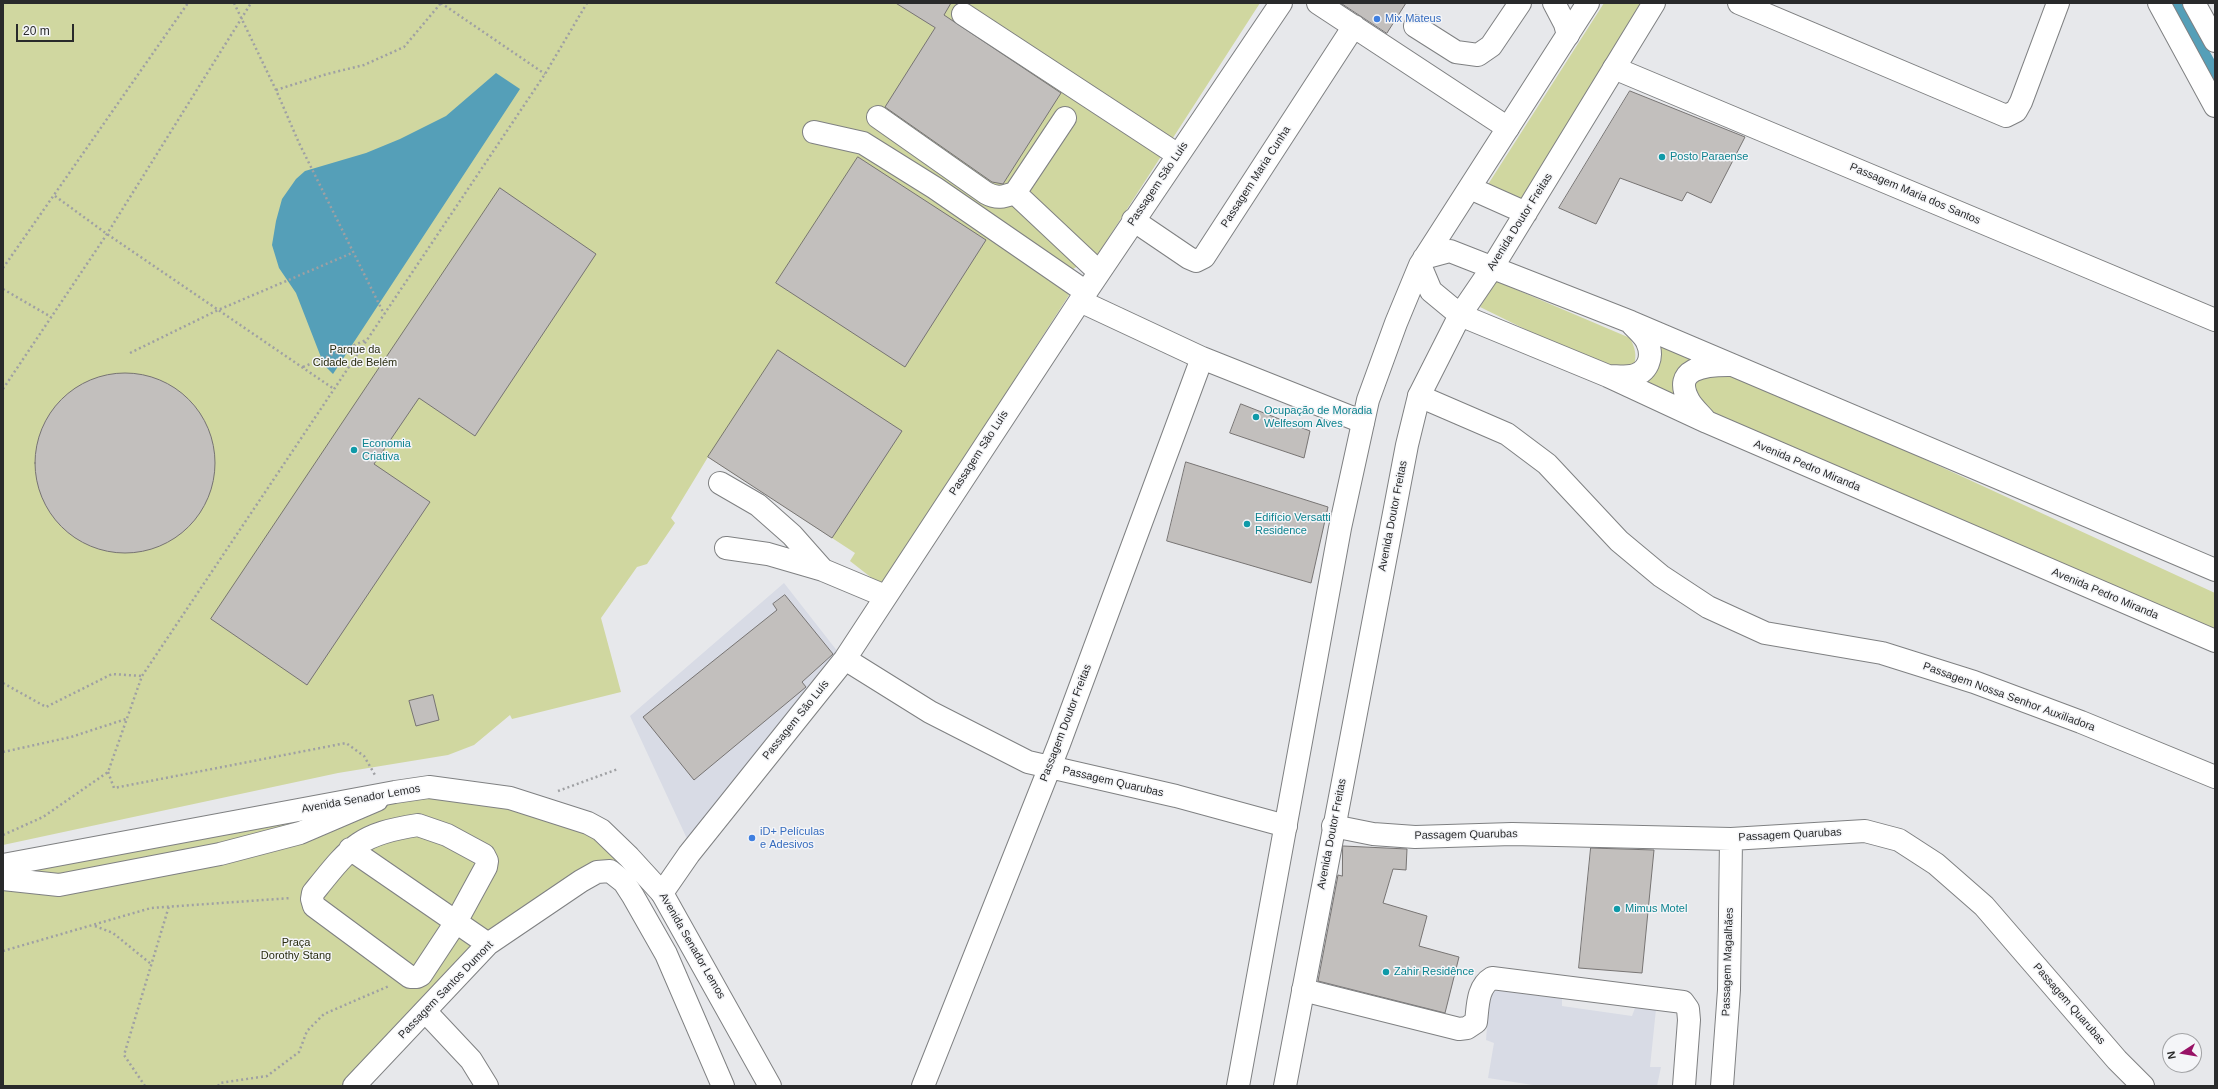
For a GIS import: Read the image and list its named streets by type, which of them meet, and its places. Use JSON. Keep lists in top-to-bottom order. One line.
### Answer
{"streets":{"street":["Passagem Maria Cunha","Passagem São Luís","Passagem Maria dos Santos","Avenida Doutor Freitas","Avenida Pedro Miranda","Passagem Nossa Senhor Auxiliadora","Passagem Doutor Freitas","Passagem Quarubas","Avenida Senador Lemos","Passagem Magalhães","Passagem Santos Dumont"]},"crossings":[["Passagem Maria Cunha","Passagem São Luís"],["Passagem São Luís","Passagem Quarubas"],["Passagem São Luís","Avenida Senador Lemos"],["Passagem Maria dos Santos","Avenida Doutor Freitas"],["Avenida Doutor Freitas","Avenida Pedro Miranda"],["Avenida Doutor Freitas","Passagem Nossa Senhor Auxiliadora"],["Avenida Doutor Freitas","Passagem Quarubas"],["Passagem Doutor Freitas","Passagem Quarubas"],["Passagem Quarubas","Passagem Magalhães"]],"parks":["Parque da Cidade de Belém","Praça Dorothy Stang"],"places":["Mix Mateus","Posto Paraense","Ocupação de Moradia Welfesom Alves","Economia Criativa","Edifício Versatti Residence","iD+ Películas e Adesivos","Mimus Motel","Zahir Residênce"],"scale_bar":"20 m","north":"left"}
